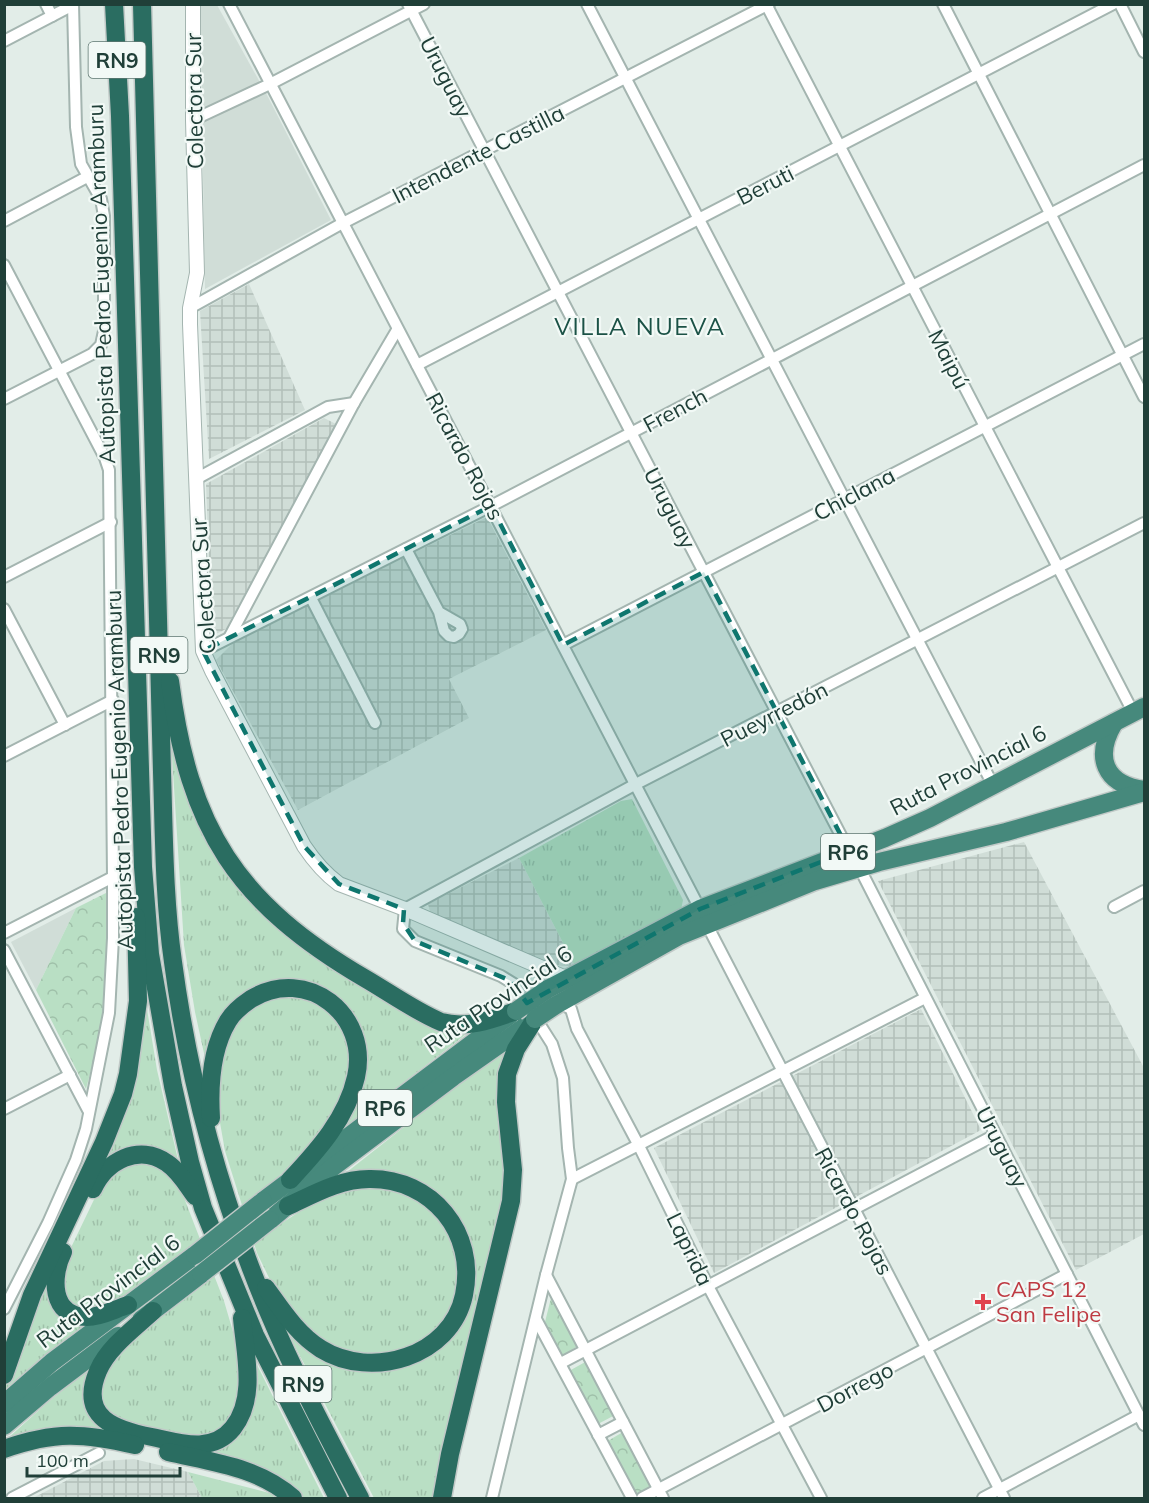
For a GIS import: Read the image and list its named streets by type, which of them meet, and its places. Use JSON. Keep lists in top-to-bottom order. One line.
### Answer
{"streets":{"highway":["RN9","Autopista Pedro Eugenio Aramburu","Ruta Provincial 6","RP6"],"street":["Uruguay","Colectora Sur","Intendente Castilla","Beruti","Maipú","French","Ricardo Rojas","Chiclana","Pueyrredón","Laprida","Dorrego"]},"crossings":[["Uruguay","Intendente Castilla"],["Uruguay","Beruti"],["Uruguay","French"],["Uruguay","Chiclana"],["Uruguay","Pueyrredón"],["Uruguay","Ruta Provincial 6"],["Uruguay","Dorrego"],["Colectora Sur","Intendente Castilla"],["Colectora Sur","French"],["Colectora Sur","Pueyrredón"],["Colectora Sur","Ruta Provincial 6"],["Intendente Castilla","Maipú"],["Intendente Castilla","Ricardo Rojas"],["Beruti","Maipú"],["Beruti","Ricardo Rojas"],["Maipú","French"],["Maipú","Chiclana"],["Maipú","Pueyrredón"],["Maipú","Ruta Provincial 6"],["French","Ricardo Rojas"],["Ricardo Rojas","Chiclana"],["Ricardo Rojas","Pueyrredón"],["Ricardo Rojas","Ruta Provincial 6"],["Ricardo Rojas","Dorrego"],["Ruta Provincial 6","Laprida"],["Laprida","Dorrego"]],"districts":["VILLA NUEVA"],"places":{"health":["CAPS 12 San Felipe"]},"scale_bar":"100 m"}
